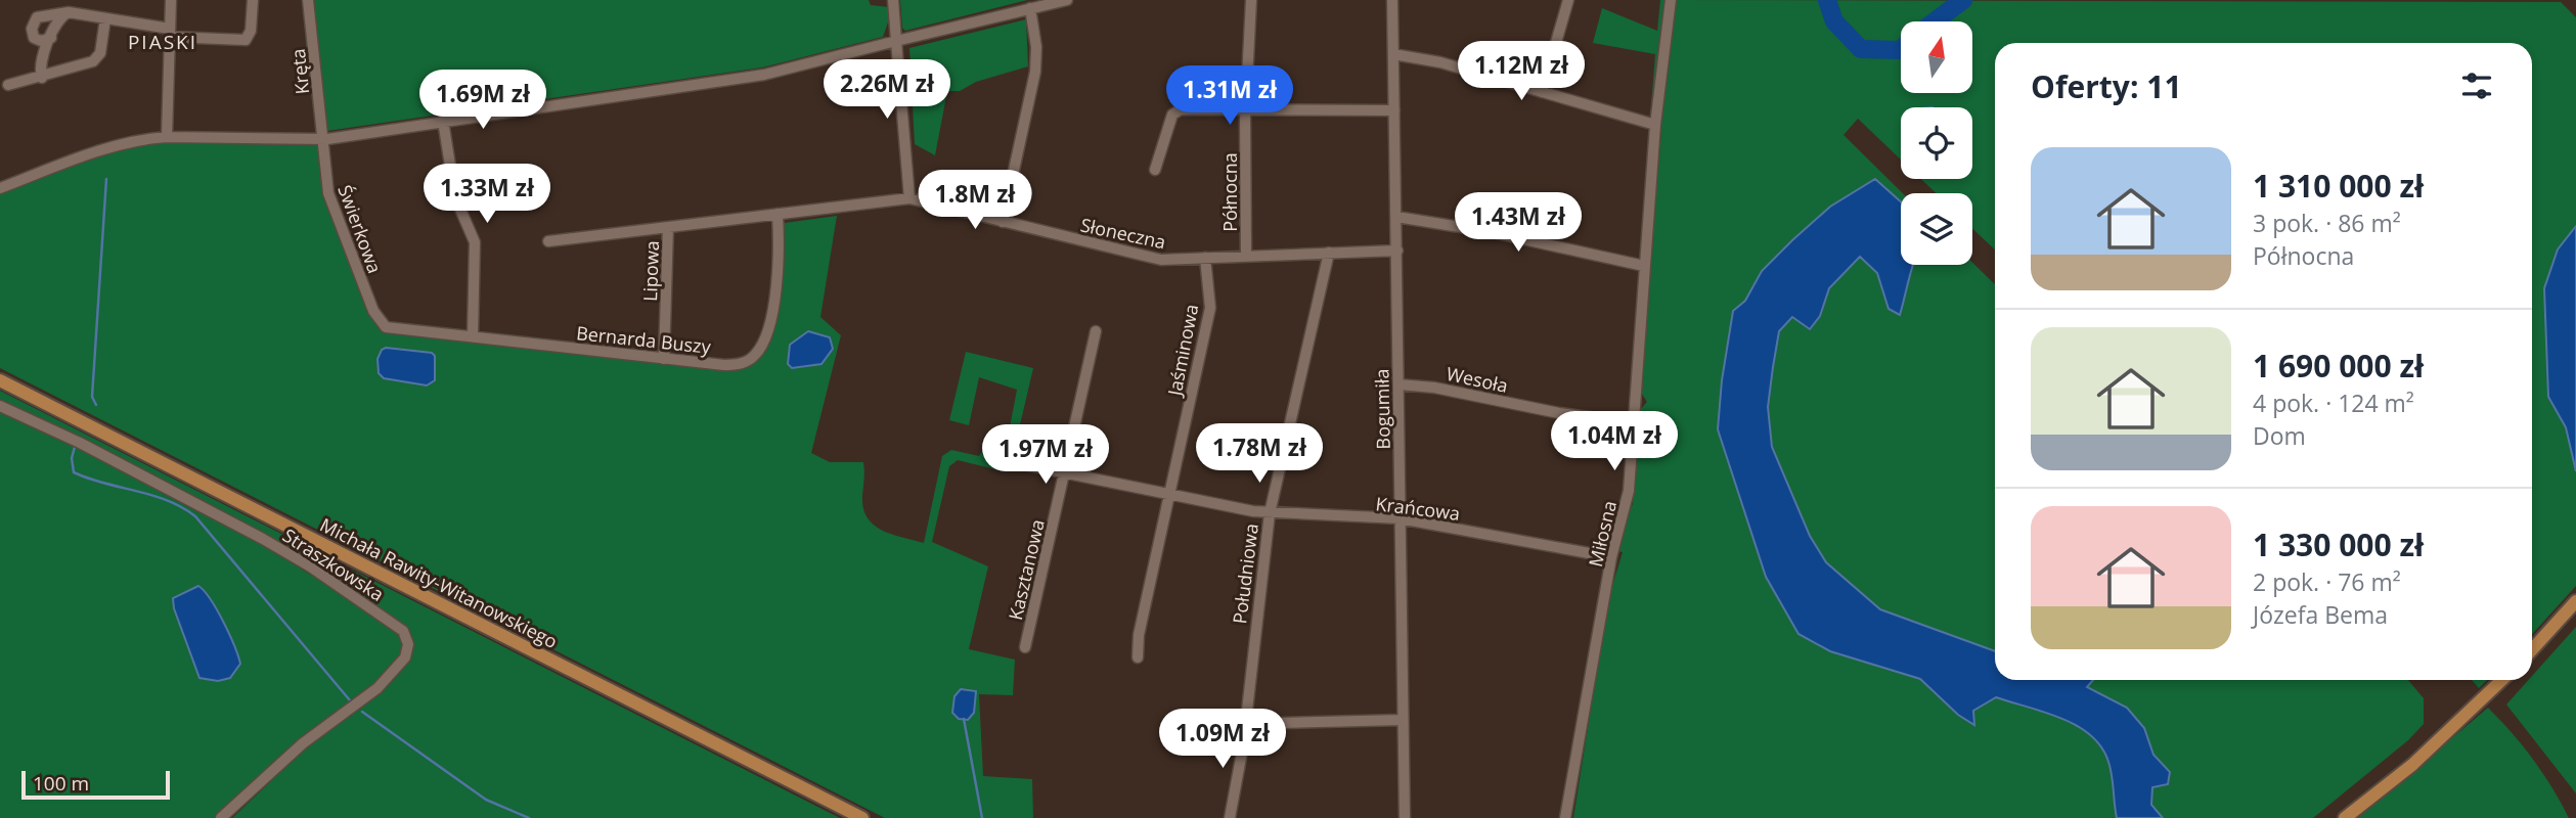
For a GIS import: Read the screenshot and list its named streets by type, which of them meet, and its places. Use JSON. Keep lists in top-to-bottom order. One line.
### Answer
{"streets":{"main road":["Michała Rawity-Witanowskiego"],"street":["Kręta","Północna","Świerkowa","Słoneczna","Lipowa","Bernarda Buszy","Jaśminowa","Wesoła","Bogumiła","Krańcowa","Miłosna","Straszkowska","Kasztanowa","Południowa"]},"crossings":[["Kręta","Świerkowa"],["Północna","Słoneczna"],["Świerkowa","Bernarda Buszy"],["Słoneczna","Lipowa"],["Słoneczna","Bernarda Buszy"],["Słoneczna","Jaśminowa"],["Słoneczna","Bogumiła"],["Słoneczna","Południowa"],["Lipowa","Bernarda Buszy"],["Jaśminowa","Krańcowa"],["Wesoła","Bogumiła"],["Wesoła","Miłosna"],["Bogumiła","Krańcowa"],["Krańcowa","Miłosna"],["Krańcowa","Kasztanowa"],["Krańcowa","Południowa"]],"districts":["PIASKI"],"scale_bar":"100 m","north":"top","page":{"price":["1.12M zł","2.26M zł","1.31M zł","1.69M zł","1.33M zł","1.8M zł","1.43M zł","1.04M zł","1.78M zł","1.97M zł","1.09M zł"],"heading":"Oferty: 11","list":[{"name":"1 310 000 zł","note":"3 pok. · 86 m² · Północna"},{"name":"1 690 000 zł","note":"4 pok. · 124 m² · Dom"},{"name":"1 330 000 zł","note":"2 pok. · 76 m² · Józefa Bema"}],"scale":"100 m"}}
